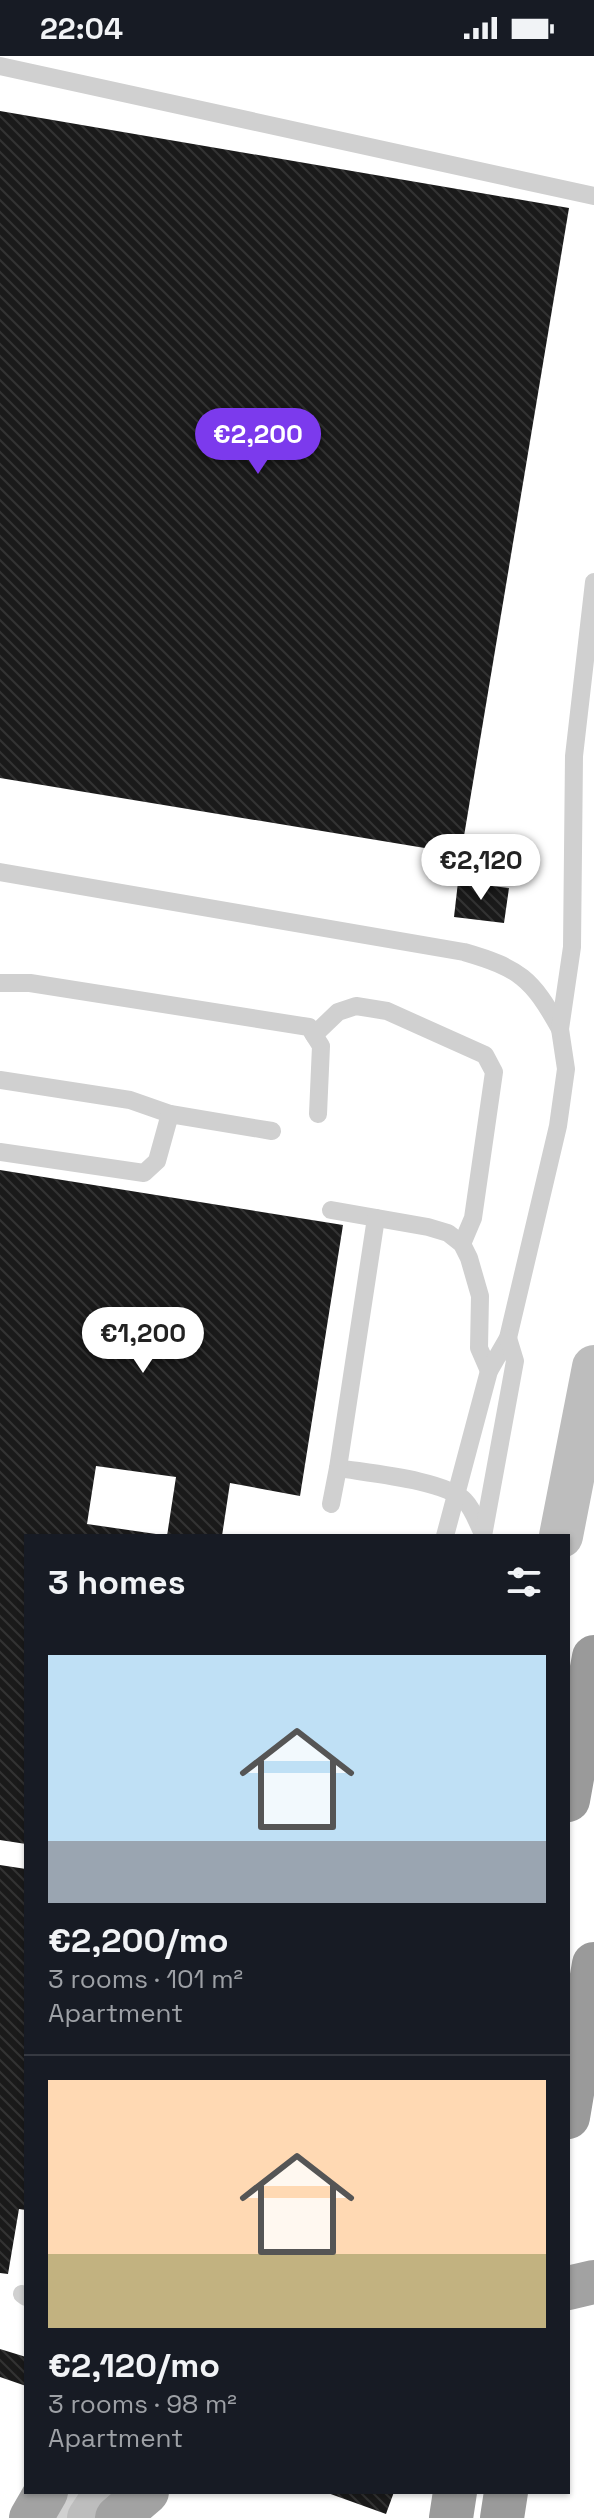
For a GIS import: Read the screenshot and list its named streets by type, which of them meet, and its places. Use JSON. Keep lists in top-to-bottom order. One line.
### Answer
{"page":{"status":"22:04","price":["€2,200","€2,120","€1,200"],"heading":"3 homes","list":[{"name":"€2,200/mo","note":"3 rooms · 101 m² · Apartment"},{"name":"€2,120/mo","note":"3 rooms · 98 m² · Apartment"}]}}
